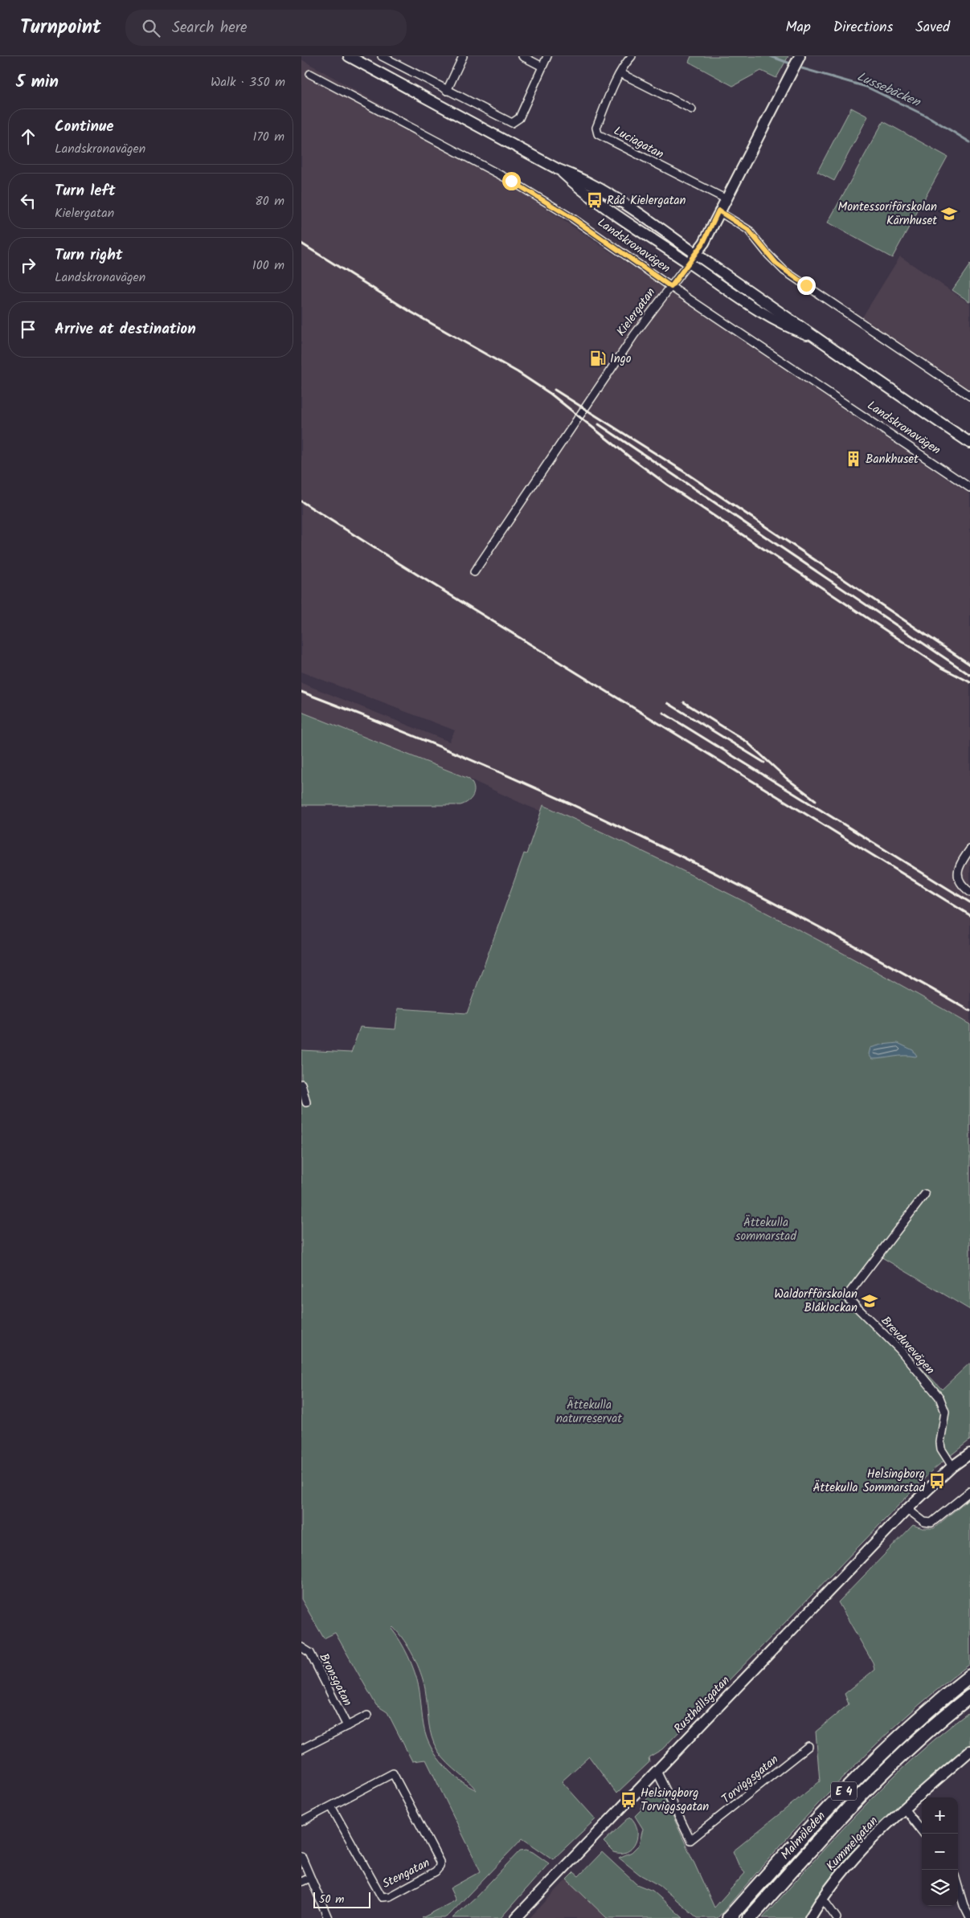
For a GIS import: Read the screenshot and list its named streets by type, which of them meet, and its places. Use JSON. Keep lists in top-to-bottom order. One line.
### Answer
{"streets":{"highway":["E 4","Malmöleden"],"main road":["Landskronavägen","Kielergatan","Rusthållsgatan","Kummelgatan"],"street":["Luciagatan","Brevduvevägen","Bronsgatan","Torviggsgatan","Stengatan"]},"crossings":[["Luciagatan","Kielergatan"],["Landskronavägen","Kielergatan"],["Brevduvevägen","Rusthållsgatan"],["Rusthållsgatan","Torviggsgatan"]],"water":["Lussebäcken"],"parks":["Ättekulla sommarstad","Ättekulla naturreservat"],"places":{"bus stop":["Råå Kielergatan","Helsingborg Ättekulla Sommarstad","Helsingborg Torviggsgatan"],"school or university":["Montessoriförskolan Kärnhuset","Waldorfförskolan Blåklockan"],"fuel station":["Ingo"],"building":["Bankhuset"]},"scale_bar":"50 m","page":{"header":"Turnpoint","search":"Search here","nav":["Map","Directions","Saved"],"heading":["5 min","Walk · 350 m"],"list":[["Continue","Landskronavägen","170 m"],["Turn left","Kielergatan","80 m"],["Turn right","Landskronavägen","100 m"],"Arrive at destination"],"map_buttons":["+","−"],"scale":"50 m"}}
